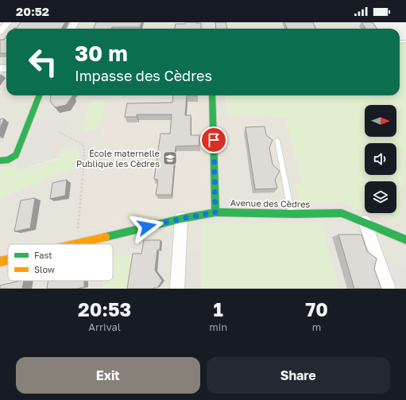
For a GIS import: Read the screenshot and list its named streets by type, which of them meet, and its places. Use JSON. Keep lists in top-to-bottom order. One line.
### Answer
{"streets":{"street":["Avenue des Cèdres"]},"places":{"school or university":["École maternelle Publique les Cèdres"]},"legend":["Fast","Slow"],"north":"right","page":{"status":"20:52","turn":["30 m","Impasse des Cèdres"],"eta":["20:53","Arrival","1","min","70","m"],"buttons":["Exit","Share"]}}
